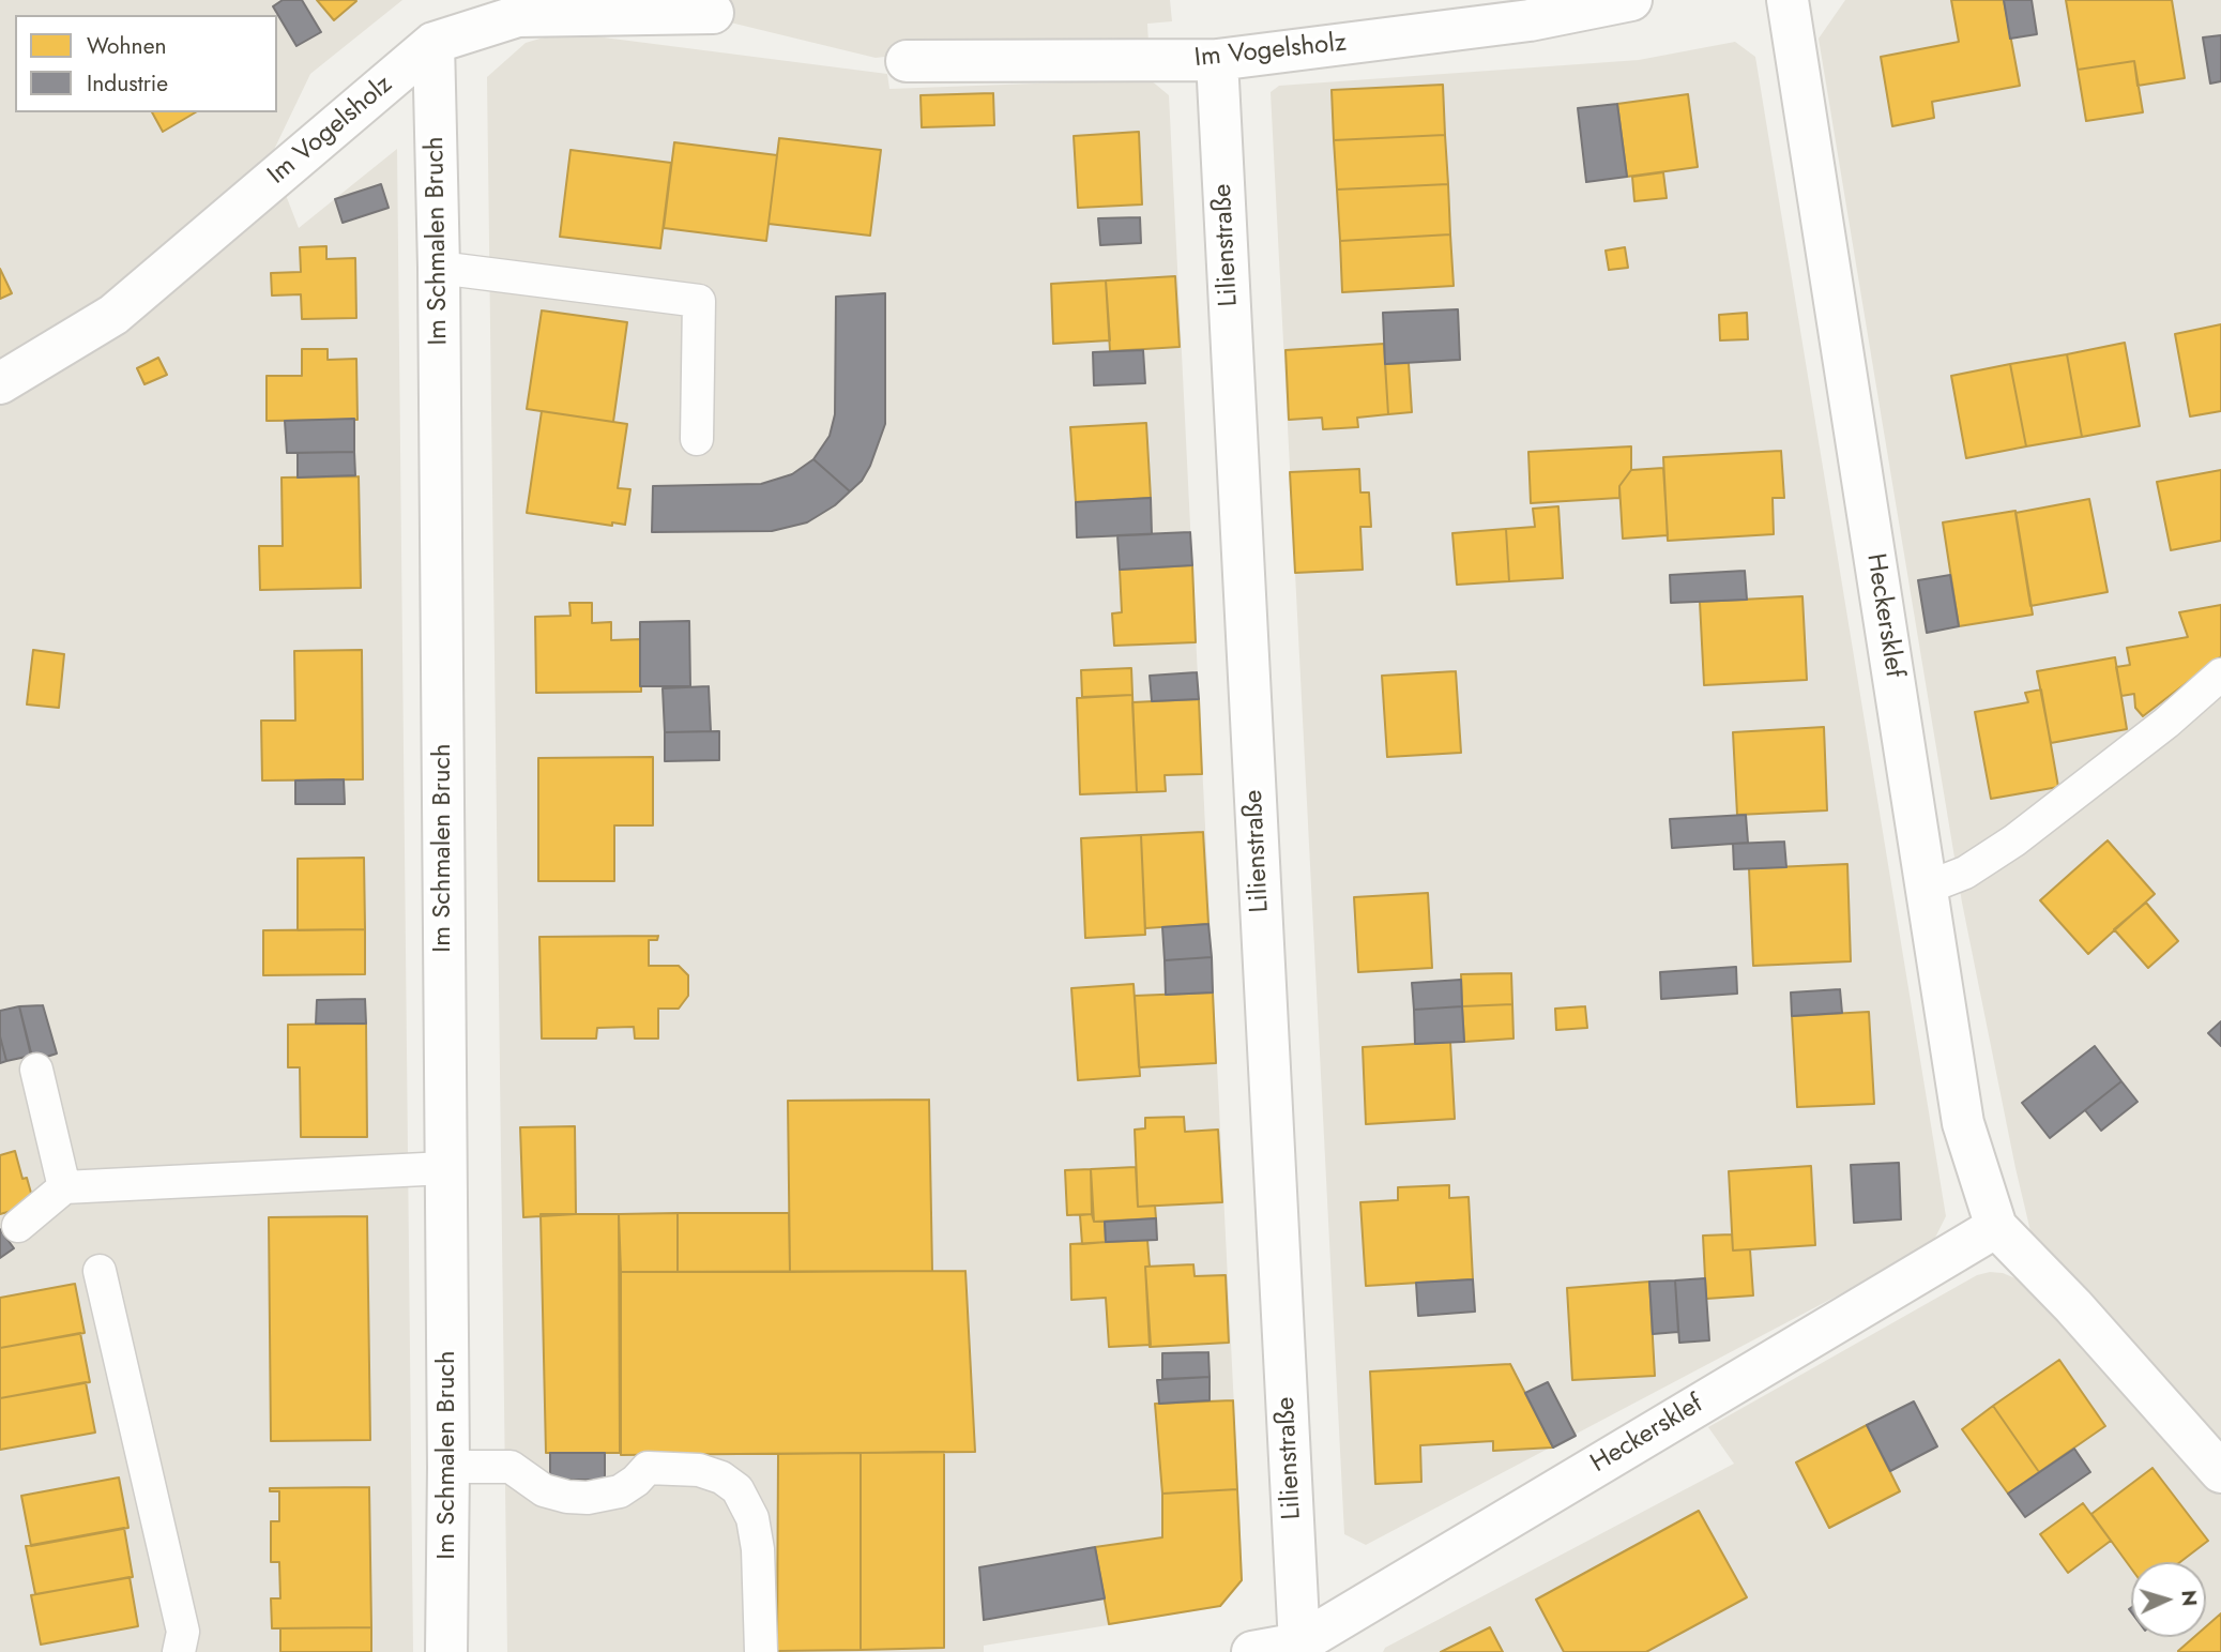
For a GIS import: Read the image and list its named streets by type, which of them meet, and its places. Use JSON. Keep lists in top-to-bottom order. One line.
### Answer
{"streets":{"street":["Im Vogelsholz","Im Schmalen Bruch","Lilienstraße","Heckersklef"]},"crossings":[["Im Vogelsholz","Im Schmalen Bruch"],["Im Vogelsholz","Lilienstraße"],["Lilienstraße","Heckersklef"]],"legend":["Wohnen","Industrie"],"north":"right"}
